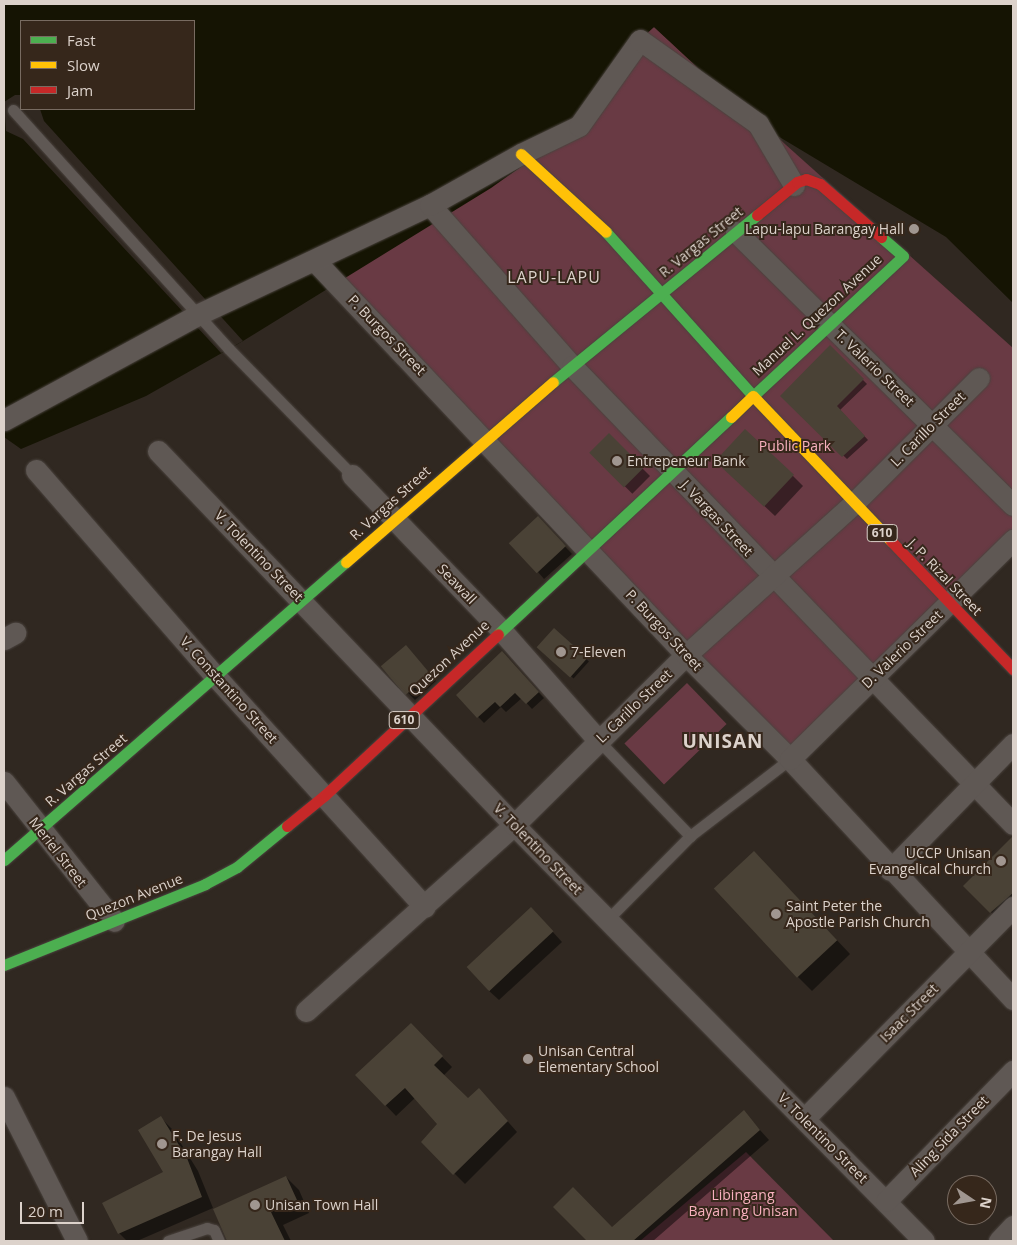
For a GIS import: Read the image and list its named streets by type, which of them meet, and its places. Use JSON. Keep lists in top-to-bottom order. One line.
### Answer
{"streets":{"street":["R. Vargas Street","Manuel L. Quezon Avenue","P. Burgos Street","T. Valerio Street","L. Carillo Street","J. Vargas Street","610","V. Tolentino Street","J. P. Rizal Street","Seawall","D. Valerio Street","Quezon Avenue","V. Constantino Street","Meriel Street","Isaac Street","Aling Sida Street"]},"crossings":[["R. Vargas Street","Manuel L. Quezon Avenue"],["R. Vargas Street","P. Burgos Street"],["R. Vargas Street","T. Valerio Street"],["R. Vargas Street","J. Vargas Street"],["R. Vargas Street","V. Tolentino Street"],["R. Vargas Street","J. P. Rizal Street"],["R. Vargas Street","Seawall"],["R. Vargas Street","V. Constantino Street"],["R. Vargas Street","Meriel Street"],["Manuel L. Quezon Avenue","T. Valerio Street"],["Manuel L. Quezon Avenue","J. P. Rizal Street"],["Manuel L. Quezon Avenue","Quezon Avenue"],["P. Burgos Street","L. Carillo Street"],["P. Burgos Street","D. Valerio Street"],["P. Burgos Street","Quezon Avenue"],["P. Burgos Street","Isaac Street"],["T. Valerio Street","L. Carillo Street"],["L. Carillo Street","J. Vargas Street"],["L. Carillo Street","V. Tolentino Street"],["L. Carillo Street","J. P. Rizal Street"],["L. Carillo Street","Seawall"],["L. Carillo Street","V. Constantino Street"],["J. Vargas Street","D. Valerio Street"],["J. Vargas Street","Quezon Avenue"],["V. Tolentino Street","Quezon Avenue"],["V. Tolentino Street","Isaac Street"],["V. Tolentino Street","Aling Sida Street"],["J. P. Rizal Street","D. Valerio Street"],["J. P. Rizal Street","Quezon Avenue"],["Seawall","Quezon Avenue"],["Quezon Avenue","V. Constantino Street"],["Quezon Avenue","Meriel Street"]],"districts":["LAPU-LAPU","UNISAN"],"parks":["Public Park","Libingang Bayan ng Unisan"],"places":["Lapu-lapu Barangay Hall","Entrepeneur Bank","7-Eleven","UCCP Unisan Evangelical Church","Saint Peter the Apostle Parish Church","Unisan Central Elementary School","F. De Jesus Barangay Hall","Unisan Town Hall"],"legend":["Fast","Slow","Jam"],"scale_bar":"20 m","north":"right"}
